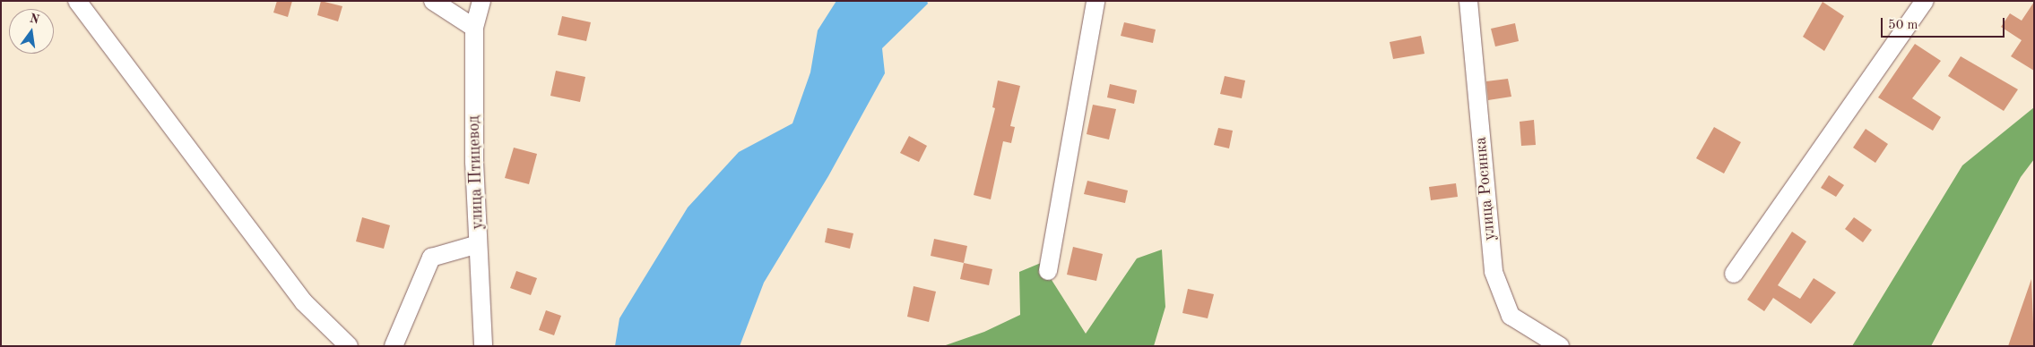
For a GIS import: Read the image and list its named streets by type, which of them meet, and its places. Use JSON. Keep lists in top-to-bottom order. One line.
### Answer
{"streets":{"street":["улица Птицевод","улица Росинка"]},"scale_bar":"50 m","north":"top"}
